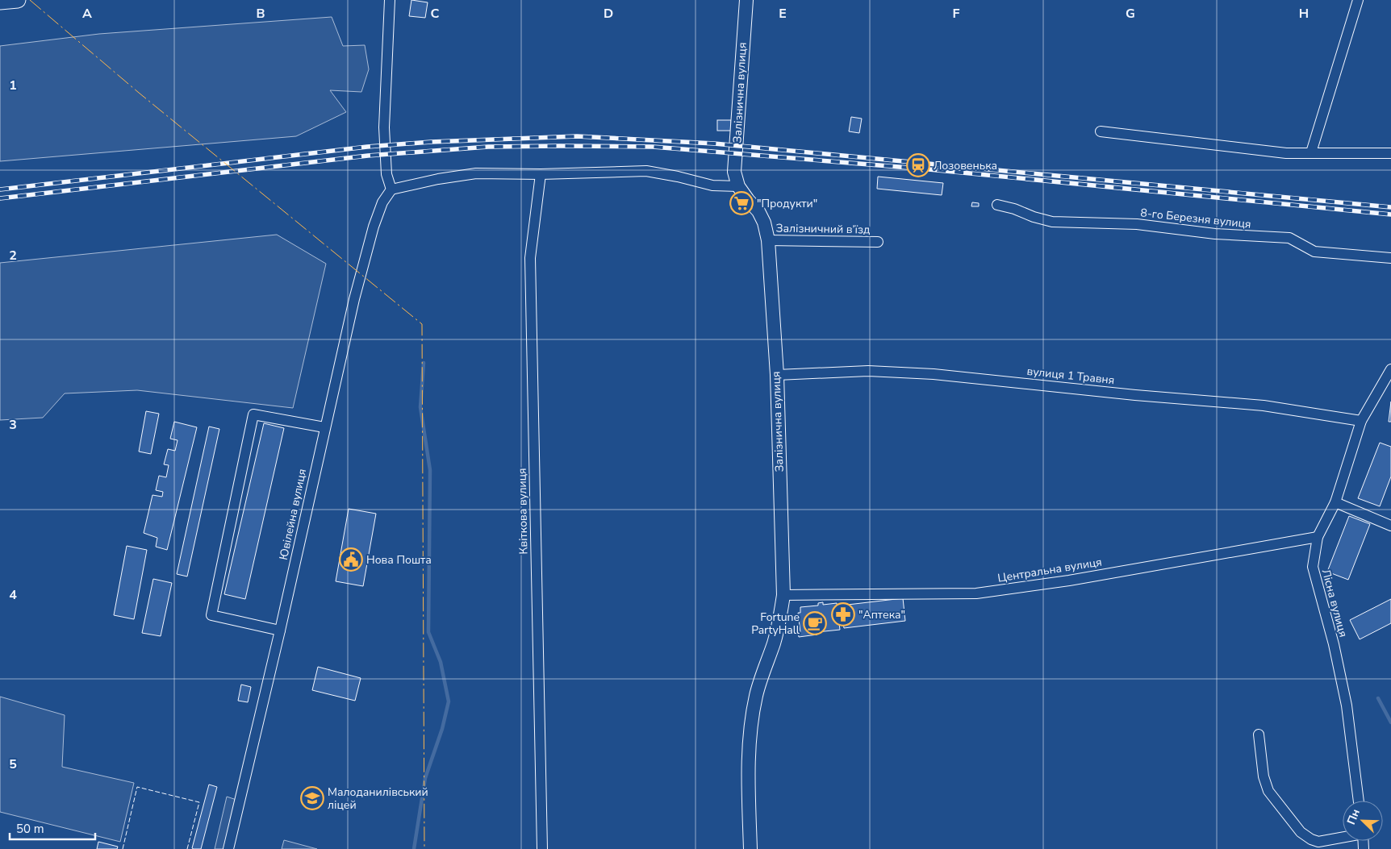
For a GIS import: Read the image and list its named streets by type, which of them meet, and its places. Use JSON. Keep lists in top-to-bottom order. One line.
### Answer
{"streets":{"street":["Залізнична вулиця","8-го Березня вулиця","Залізничний в’їзд","вулиця 1 Травня","Квіткова вулиця","Ювілейна вулиця","Центральна вулиця","Лісна вулиця"]},"crossings":[["Залізнична вулиця","Залізничний в’їзд"],["Залізнична вулиця","вулиця 1 Травня"],["Залізнична вулиця","Центральна вулиця"],["вулиця 1 Травня","Лісна вулиця"],["Центральна вулиця","Лісна вулиця"]],"places":{"station":["Лозовенька"],"supermarket":["\"Продукти\""],"public building":["Нова Пошта"],"pharmacy":["\"Аптека\""],"cafe":["Fortune PartyHall"],"school or university":["Малоданилівський ліцей"]},"scale_bar":"50 m","north":"top left","grid":{"columns":["A","B","C","D","E","F","G","H"],"rows":["1","2","3","4","5"]}}
